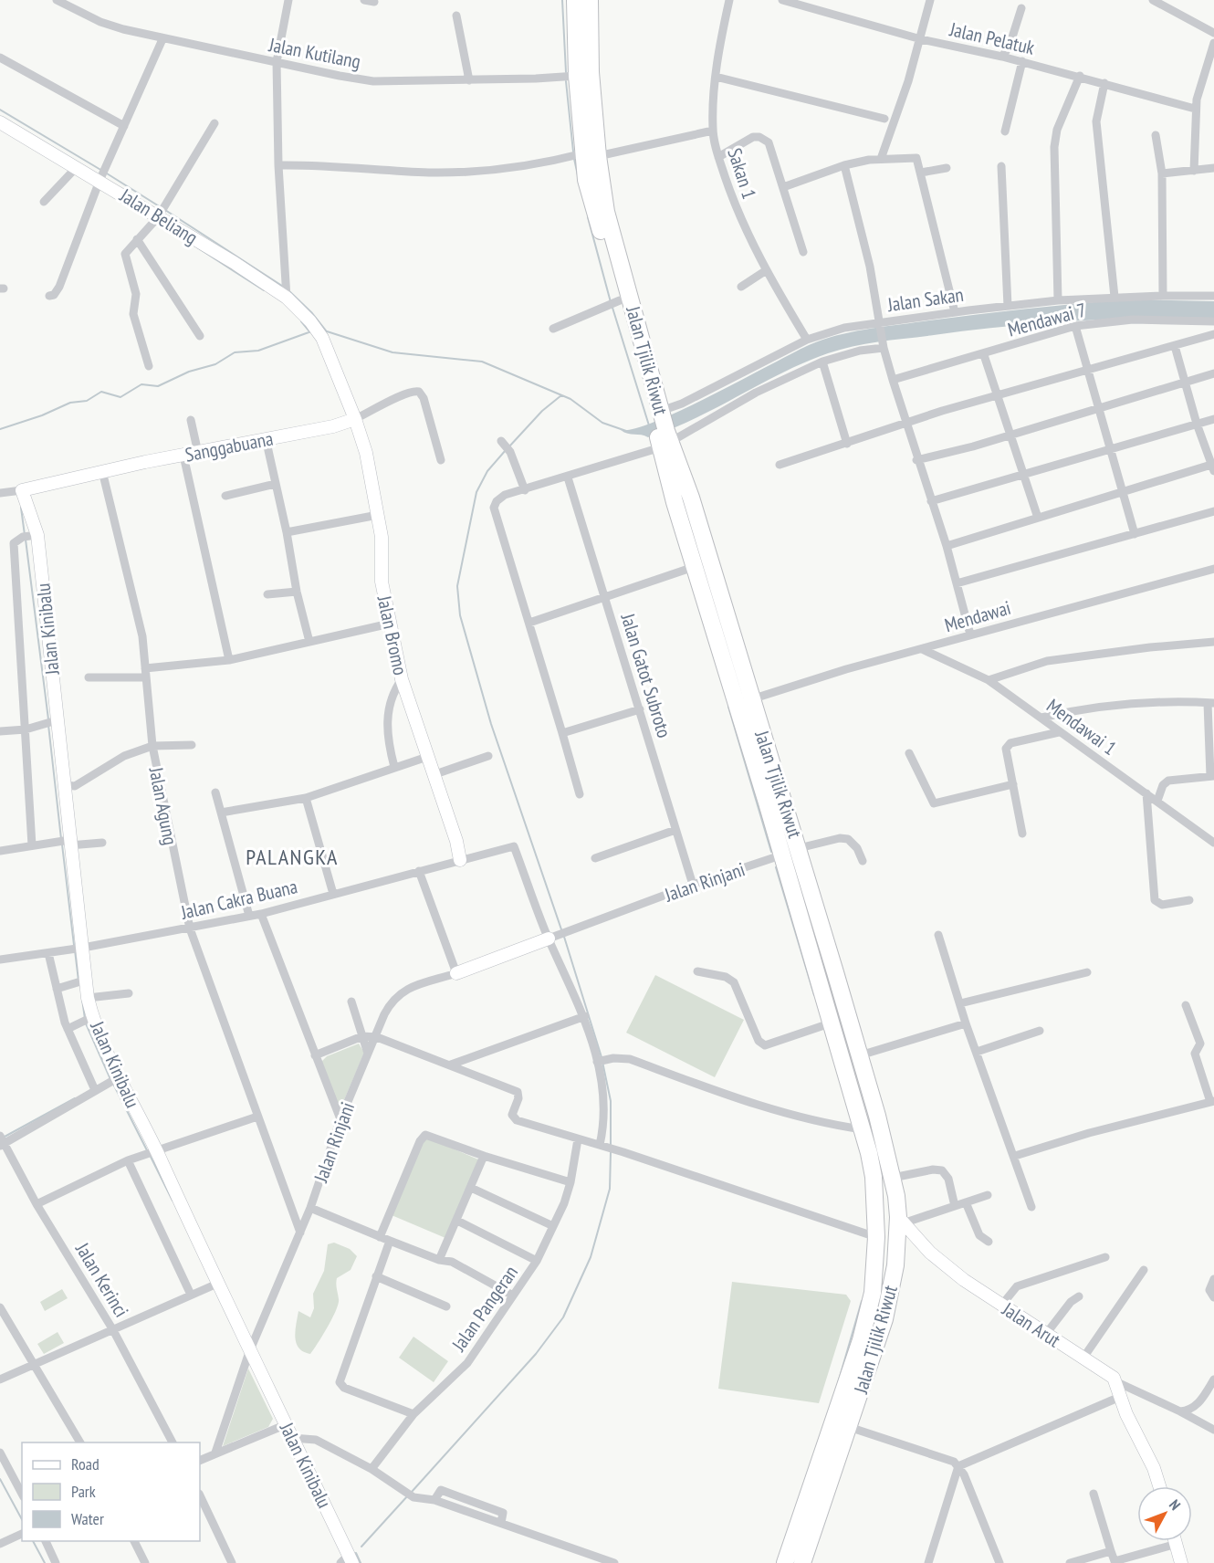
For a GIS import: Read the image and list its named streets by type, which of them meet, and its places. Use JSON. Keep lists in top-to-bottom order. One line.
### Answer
{"streets":{"highway":["Jalan Tjilik Riwut"],"street":["Jalan Pelatuk","Jalan Kutilang","Sakan 1","Jalan Beliang","Jalan Sakan","Mendawai 7","Sanggabuana","Mendawai","Jalan Kinibalu","Jalan Bromo","Jalan Gatot Subroto","Mendawai 1","Jalan Agung","Jalan Rinjani","Jalan Cakra Buana","Jalan Kerinci","Jalan Pangeran","Jalan Arut"]},"crossings":[["Jalan Kutilang","Jalan Tjilik Riwut"],["Sakan 1","Jalan Sakan"],["Jalan Beliang","Jalan Bromo"],["Jalan Sakan","Jalan Tjilik Riwut"],["Jalan Tjilik Riwut","Mendawai"],["Jalan Tjilik Riwut","Jalan Rinjani"],["Jalan Tjilik Riwut","Jalan Arut"],["Sanggabuana","Jalan Bromo"],["Sanggabuana","Jalan Agung"],["Mendawai","Mendawai 1"],["Jalan Kinibalu","Jalan Rinjani"],["Jalan Kinibalu","Jalan Cakra Buana"],["Jalan Bromo","Jalan Cakra Buana"],["Jalan Gatot Subroto","Jalan Rinjani"],["Jalan Agung","Jalan Rinjani"],["Jalan Agung","Jalan Cakra Buana"],["Jalan Rinjani","Jalan Cakra Buana"]],"districts":["PALANGKA"],"legend":["Road","Park","Water"],"north":"top right"}
